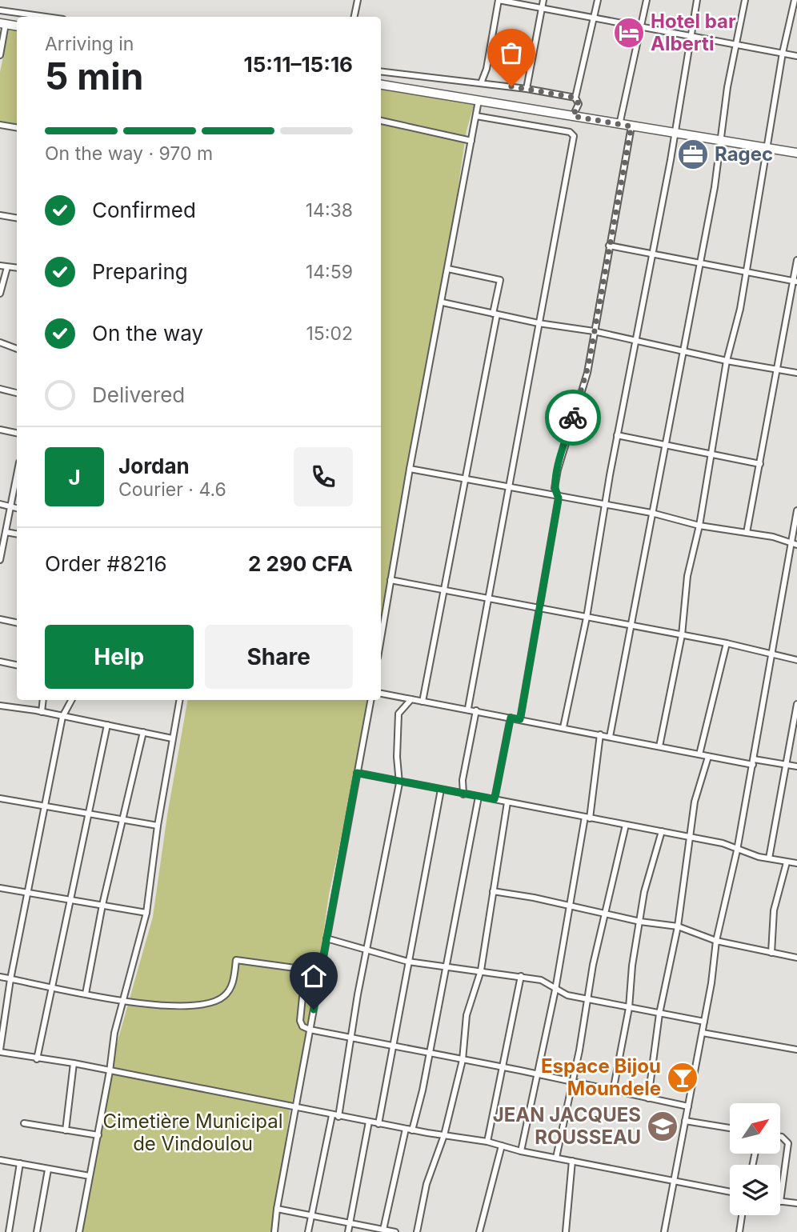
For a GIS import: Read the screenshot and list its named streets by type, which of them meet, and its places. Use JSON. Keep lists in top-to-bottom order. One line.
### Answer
{"parks":["Cimetière Municipal de Vindoulou"],"places":{"hotel":["Hotel bar Alberti"],"office":["Ragec"],"bar":["Espace Bijou Moundele"],"school or university":["JEAN JACQUES ROUSSEAU"]},"north":"top right","page":{"heading":["5 min","Arriving in","15:11–15:16"],"panel":["Jordan","Courier · 4.6","Order #8216","2 290 CFA"],"bar":"On the way · 970 m","list":[["Confirmed","14:38"],["Preparing","14:59"],["On the way","15:02"],"Delivered"],"round":"J","buttons":["Help","Share"]}}
